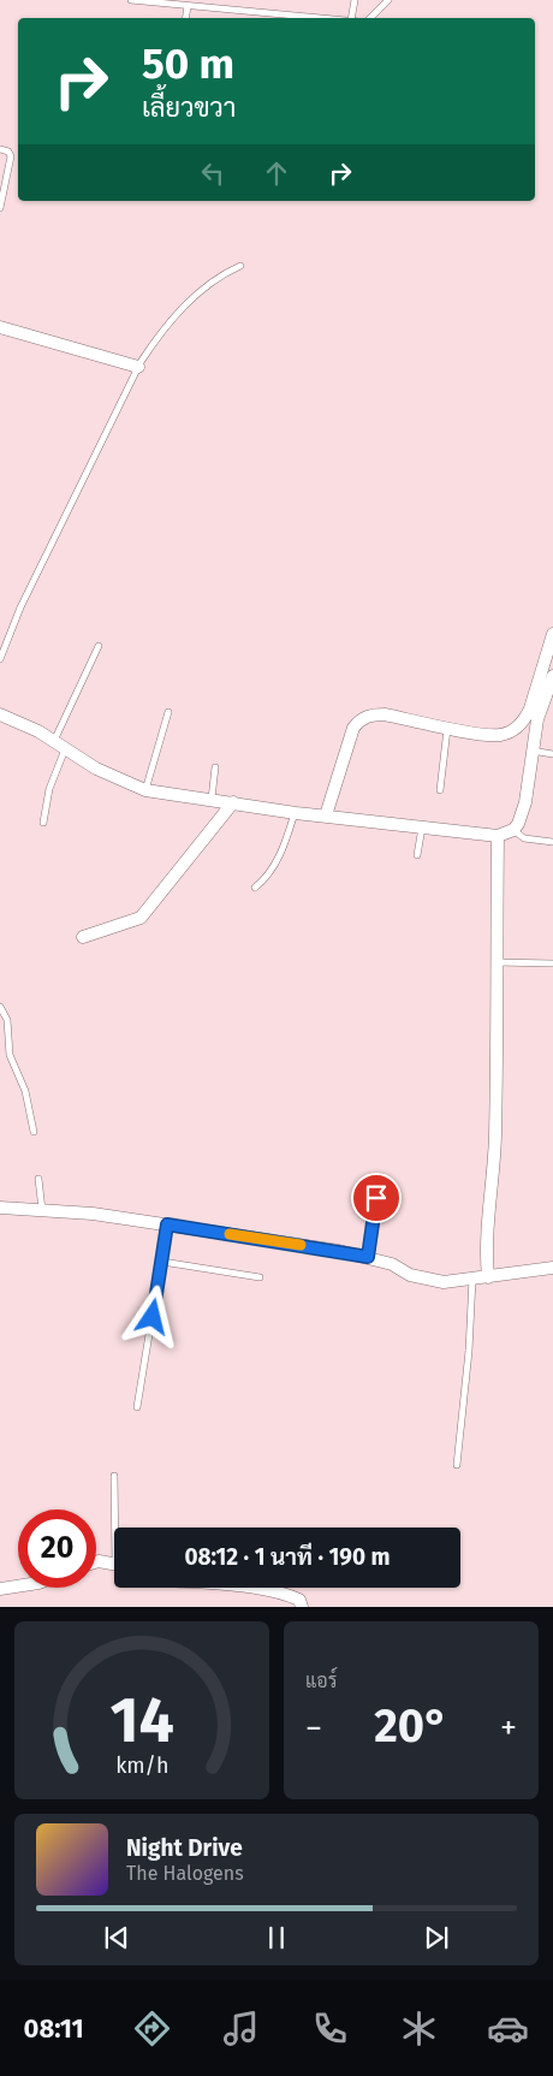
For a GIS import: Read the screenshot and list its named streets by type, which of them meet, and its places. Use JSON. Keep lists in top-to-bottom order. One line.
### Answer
{"page":{"turn":["50 m","เลี้ยวขวา"],"limit":"20","trip":"08:12 · 1 นาที · 190 m","tile":"แอร์","heat":["−","20°","+"],"song":["Night Drive","The Halogens"],"tabs":"08:11","gauge":["14","km/h"]}}
